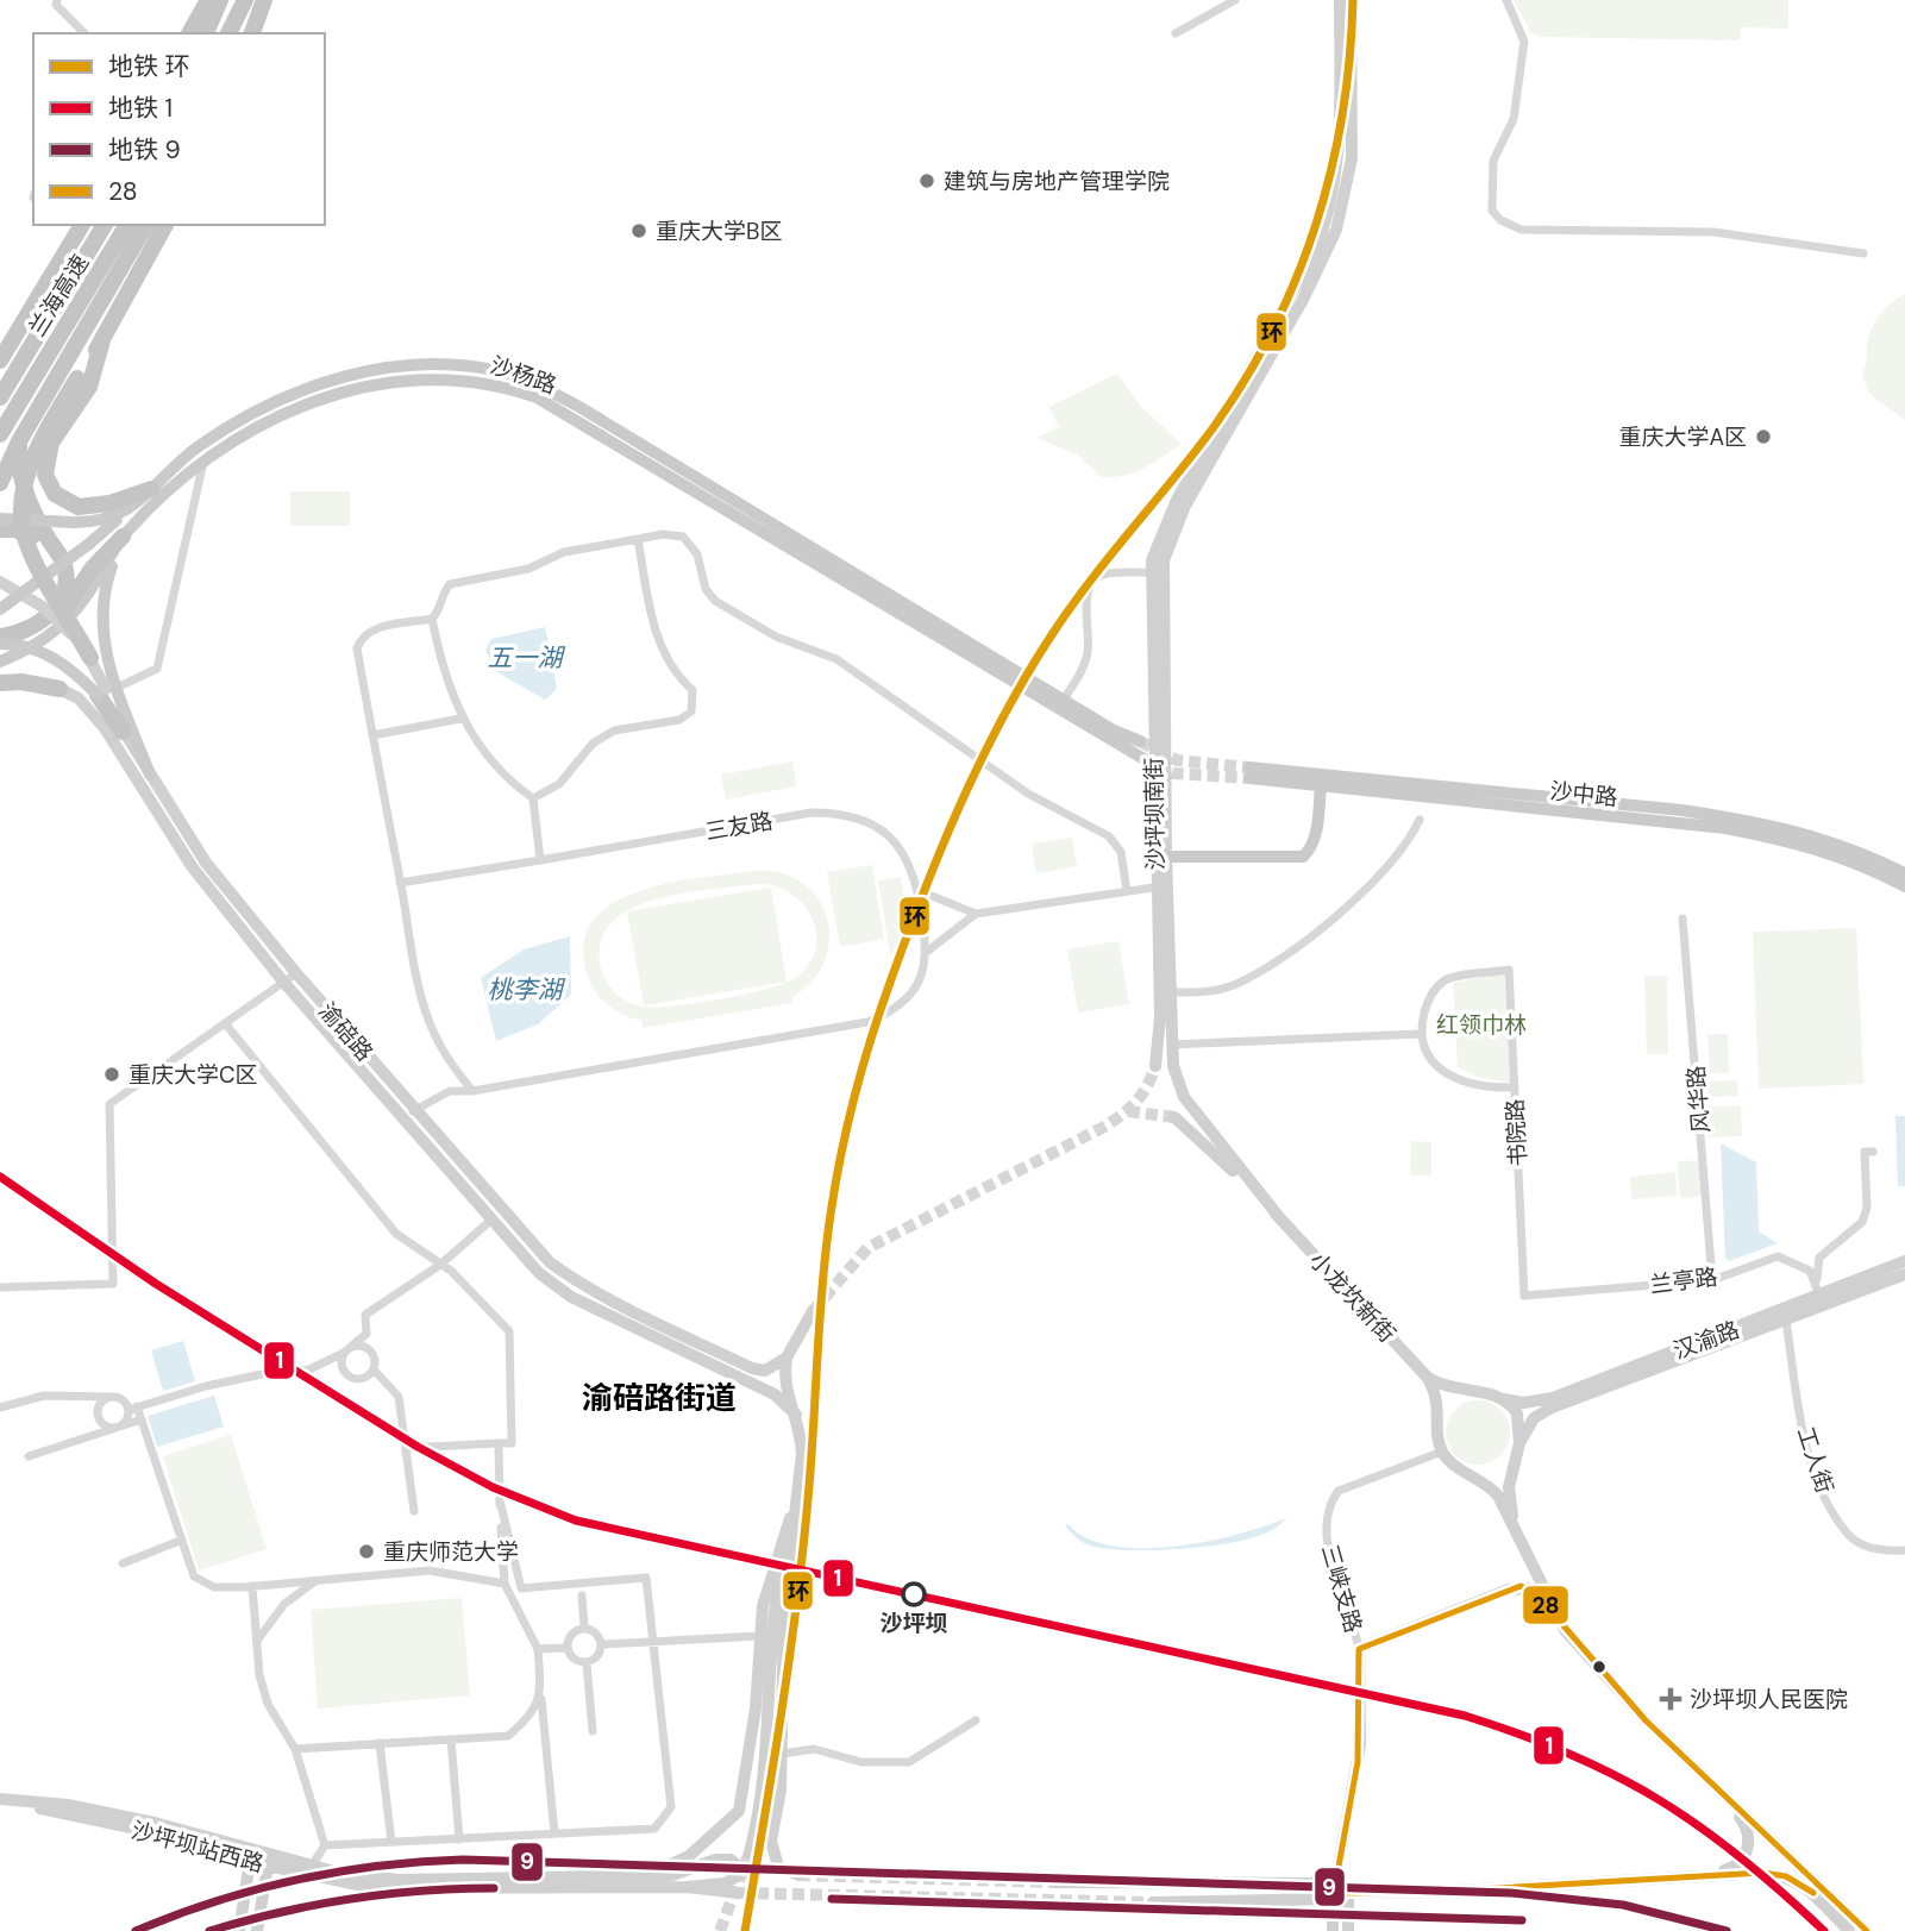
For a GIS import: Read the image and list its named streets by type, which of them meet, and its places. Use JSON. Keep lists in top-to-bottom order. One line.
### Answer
{"streets":{"highway":["兰海高速"],"main road":["沙杨路","沙中路","沙坪坝南街","渝碚路","小龙坎新街","汉渝路","沙坪坝站西路"],"street":["三友路","风华路","书院路","兰亭路","工人街","三峡支路"]},"crossings":[["沙坪坝南街","小龙坎新街"],["风华路","兰亭路"],["书院路","兰亭路"],["兰亭路","汉渝路"],["小龙坎新街","汉渝路"],["小龙坎新街","三峡支路"],["汉渝路","工人街"]],"districts":["渝碚路街道"],"water":["五一湖","桃李湖"],"parks":["红领巾林"],"places":{"other":["建筑与房地产管理学院","重庆大学B区","重庆大学A区","重庆大学C区","重庆师范大学","沙坪坝"],"health":["沙坪坝人民医院"]},"lines":["metro line 环","metro line 1","transit line 28","metro line 9"],"legend":["地铁 环","地铁 1","地铁 9","28"]}
